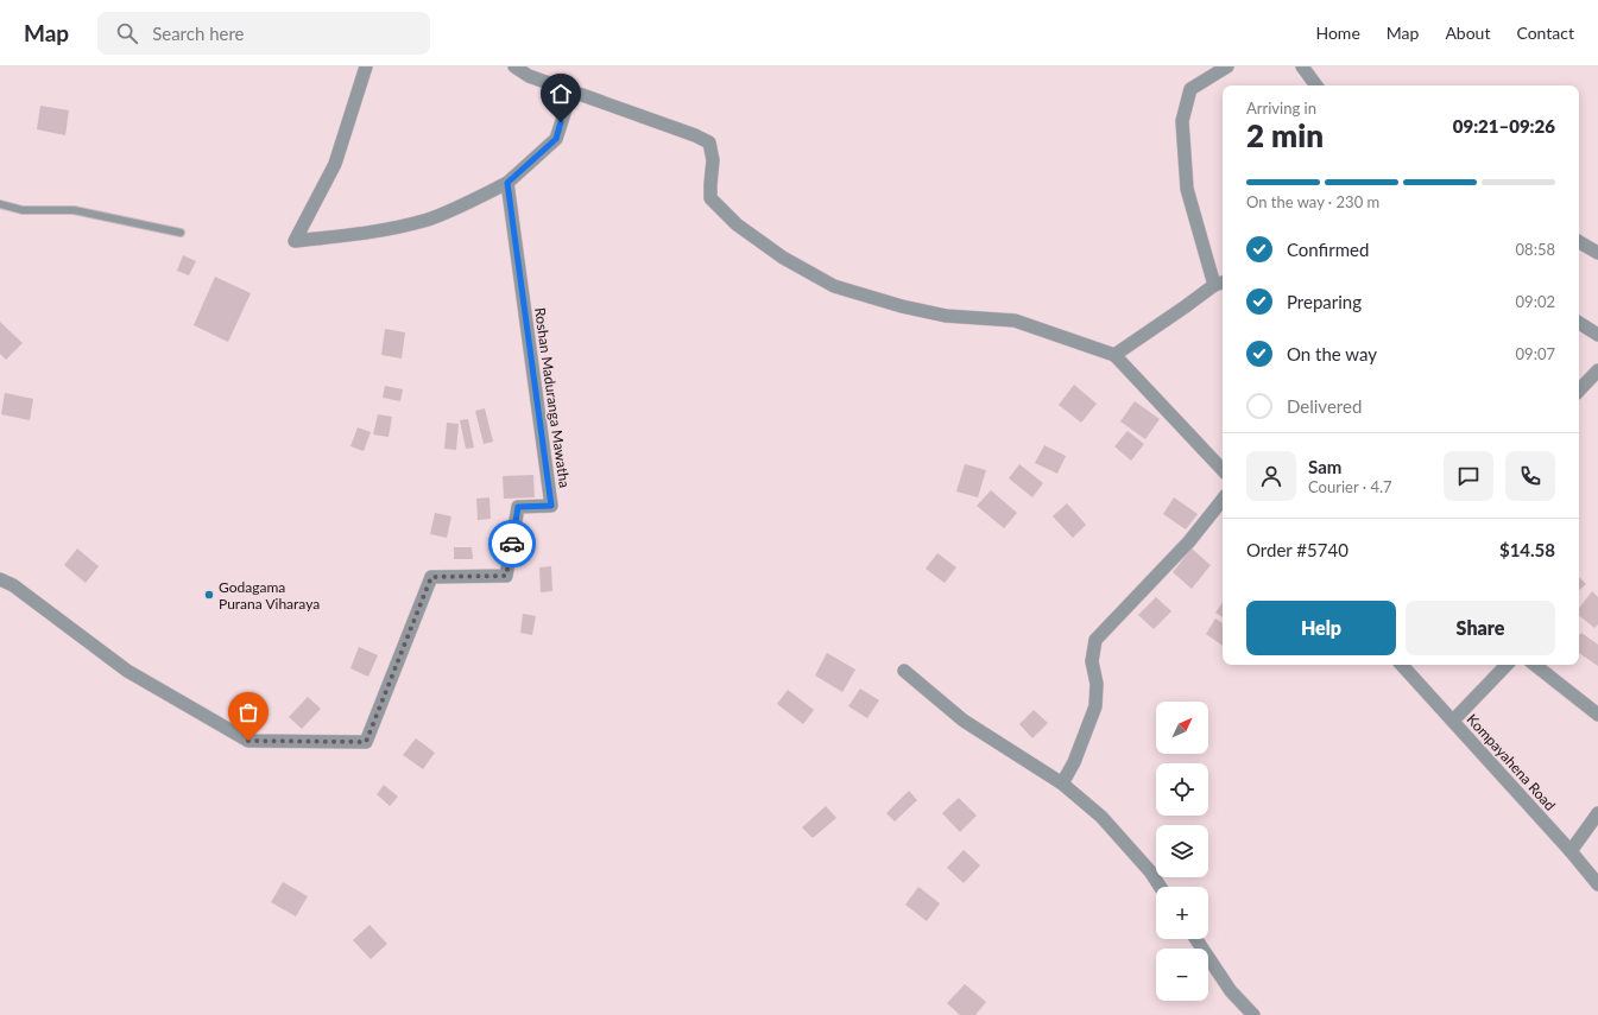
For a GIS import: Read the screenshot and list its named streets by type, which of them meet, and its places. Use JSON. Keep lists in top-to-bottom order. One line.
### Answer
{"streets":{"street":["Roshan Maduranga Mawatha","Kompayahena Road"]},"places":["Godagama Purana Viharaya"],"north":"top right","page":{"header":"Map","search":"Search here","nav":["Home","Map","About","Contact"],"heading":["2 min","Arriving in","09:21–09:26"],"panel":["Sam","Courier · 4.7","Order #5740","$14.58"],"bar":"On the way · 230 m","list":[["Confirmed","08:58"],["Preparing","09:02"],["On the way","09:07"],"Delivered"],"buttons":["Help","Share"],"map_buttons":["+","−"]}}
